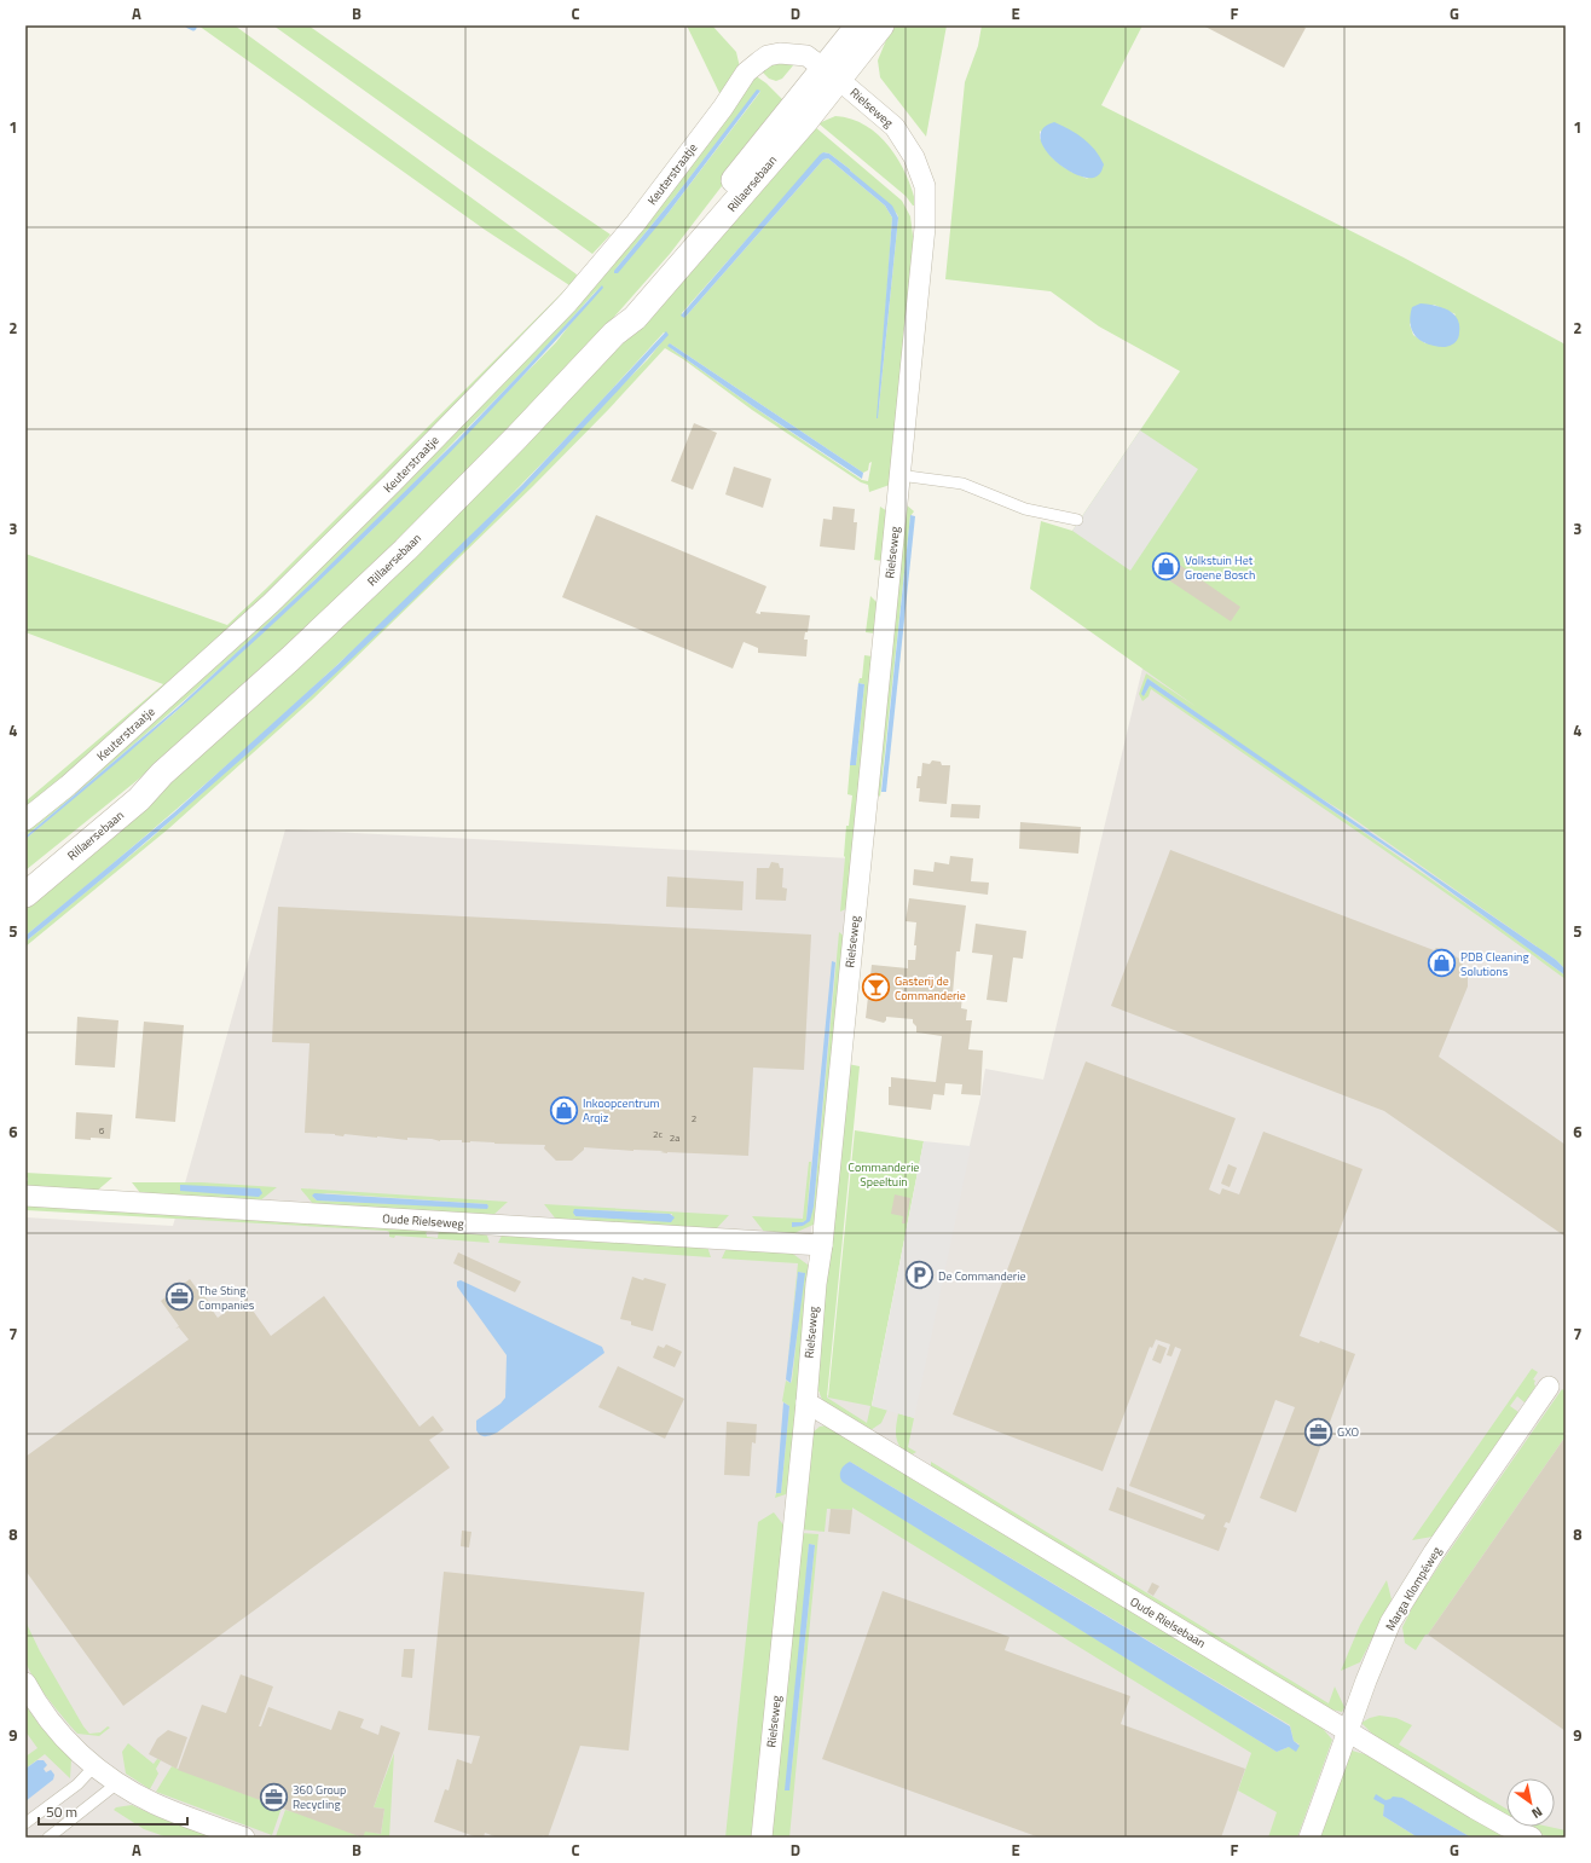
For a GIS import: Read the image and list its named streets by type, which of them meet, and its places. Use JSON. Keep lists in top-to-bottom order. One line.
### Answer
{"streets":{"street":["Rielseweg","Keuterstraatje","Rillaersebaan","Oude Rielseweg","Marga Klompéweg","Oude Rielsebaan"]},"crossings":[["Rielseweg","Keuterstraatje"],["Rielseweg","Rillaersebaan"],["Rielseweg","Oude Rielseweg"],["Rielseweg","Oude Rielsebaan"],["Marga Klompéweg","Oude Rielsebaan"]],"parks":["Commanderie Speeltuin"],"places":{"shop":["Volkstuin Het Groene Bosch","PDB Cleaning Solutions","Inkoopcentrum Arqiz"],"bar":["Gasterij de Commanderie"],"parking":["De Commanderie"],"office":["The Sting Companies","GXO","360 Group Recycling"]},"house_numbers":["2","6","2c","2a"],"scale_bar":"50 m","north":"bottom right","grid":{"columns":["A","B","C","D","E","F","G"],"rows":["1","2","3","4","5","6","7","8","9"]}}
